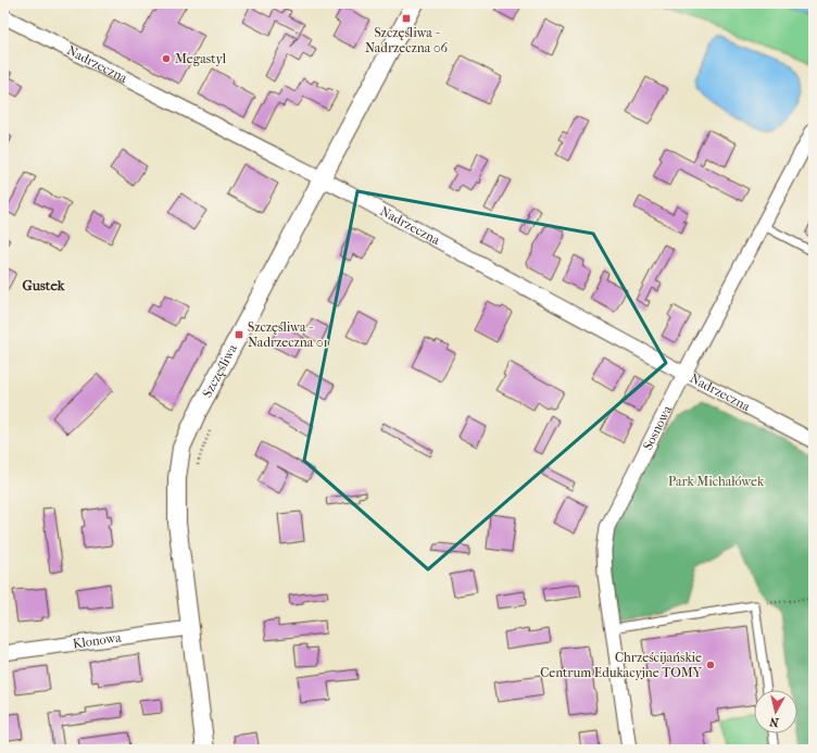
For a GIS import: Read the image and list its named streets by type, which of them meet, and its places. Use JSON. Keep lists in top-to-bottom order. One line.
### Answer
{"streets":{"street":["Nadrzeczna","Szczęśliwa","Sosnowa","Klonowa"]},"crossings":[["Nadrzeczna","Szczęśliwa"],["Nadrzeczna","Sosnowa"],["Szczęśliwa","Klonowa"]],"districts":["Gustek"],"parks":["Park Michałówek"],"places":{"transit":["Szczęśliwa - Nadrzeczna 06","Szczęśliwa - Nadrzeczna 01"],"other":["Megastyl","Chrześcijańskie Centrum Edukacyjne TOMY"]},"north":"bottom"}
